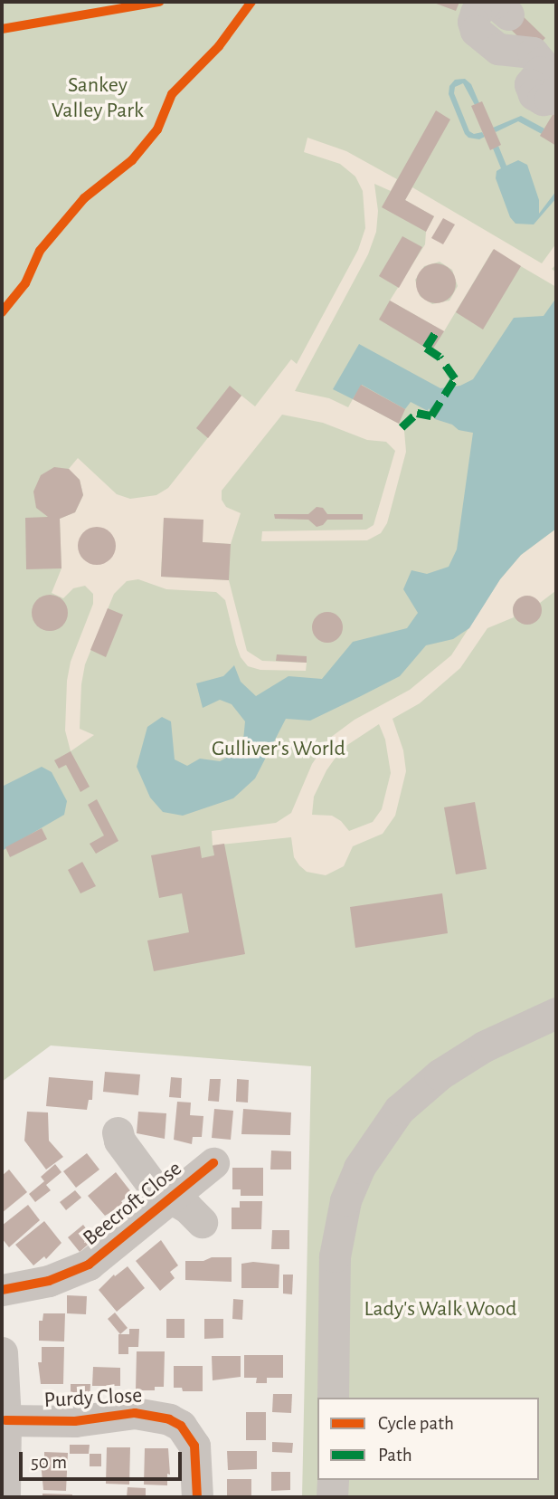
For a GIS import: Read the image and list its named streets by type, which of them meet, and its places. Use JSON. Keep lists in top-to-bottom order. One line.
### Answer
{"streets":{"street":["Beecroft Close","Purdy Close"]},"parks":["Sankey Valley Park","Gulliver's World","Lady's Walk Wood"],"legend":["Cycle path","Path"],"scale_bar":"50 m"}
